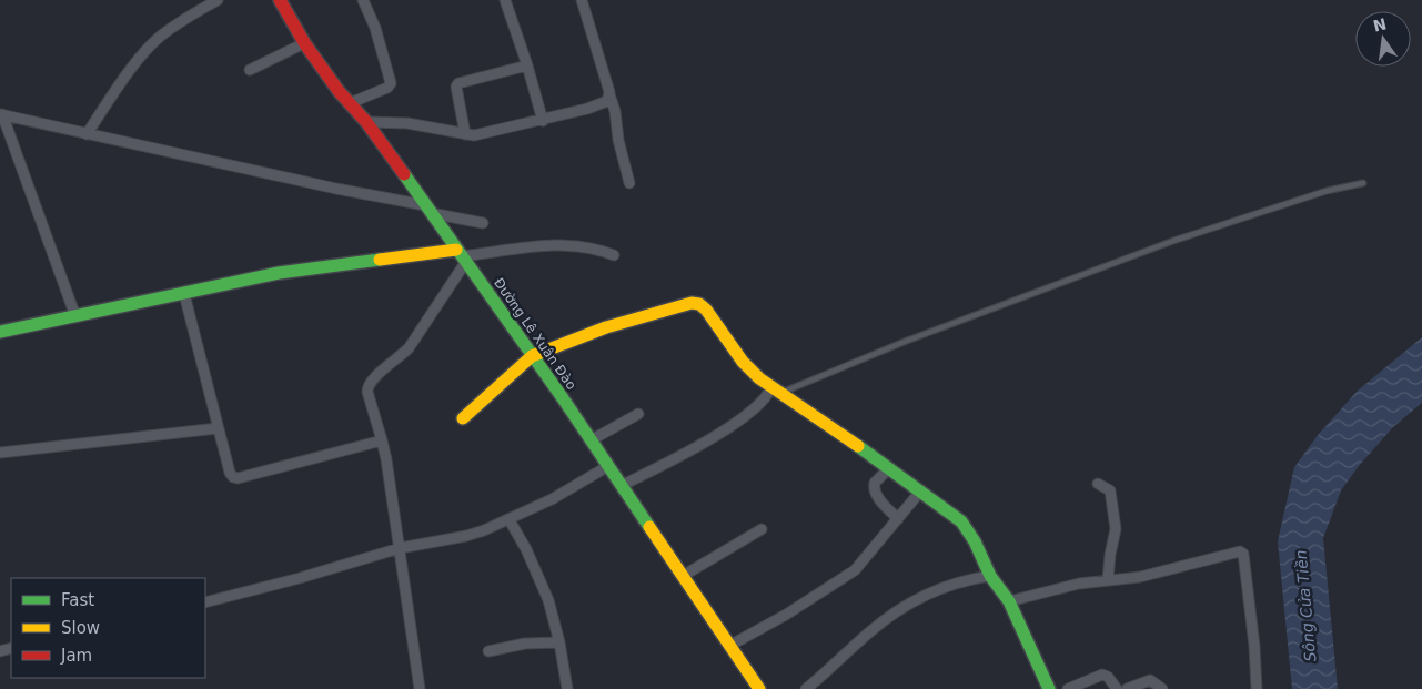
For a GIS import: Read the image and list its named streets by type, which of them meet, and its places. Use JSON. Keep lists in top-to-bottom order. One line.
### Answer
{"streets":{"street":["Đường Lê Xuân Đào"]},"water":["Sông Cửa Tiền"],"legend":["Fast","Slow","Jam"],"north":"top"}
